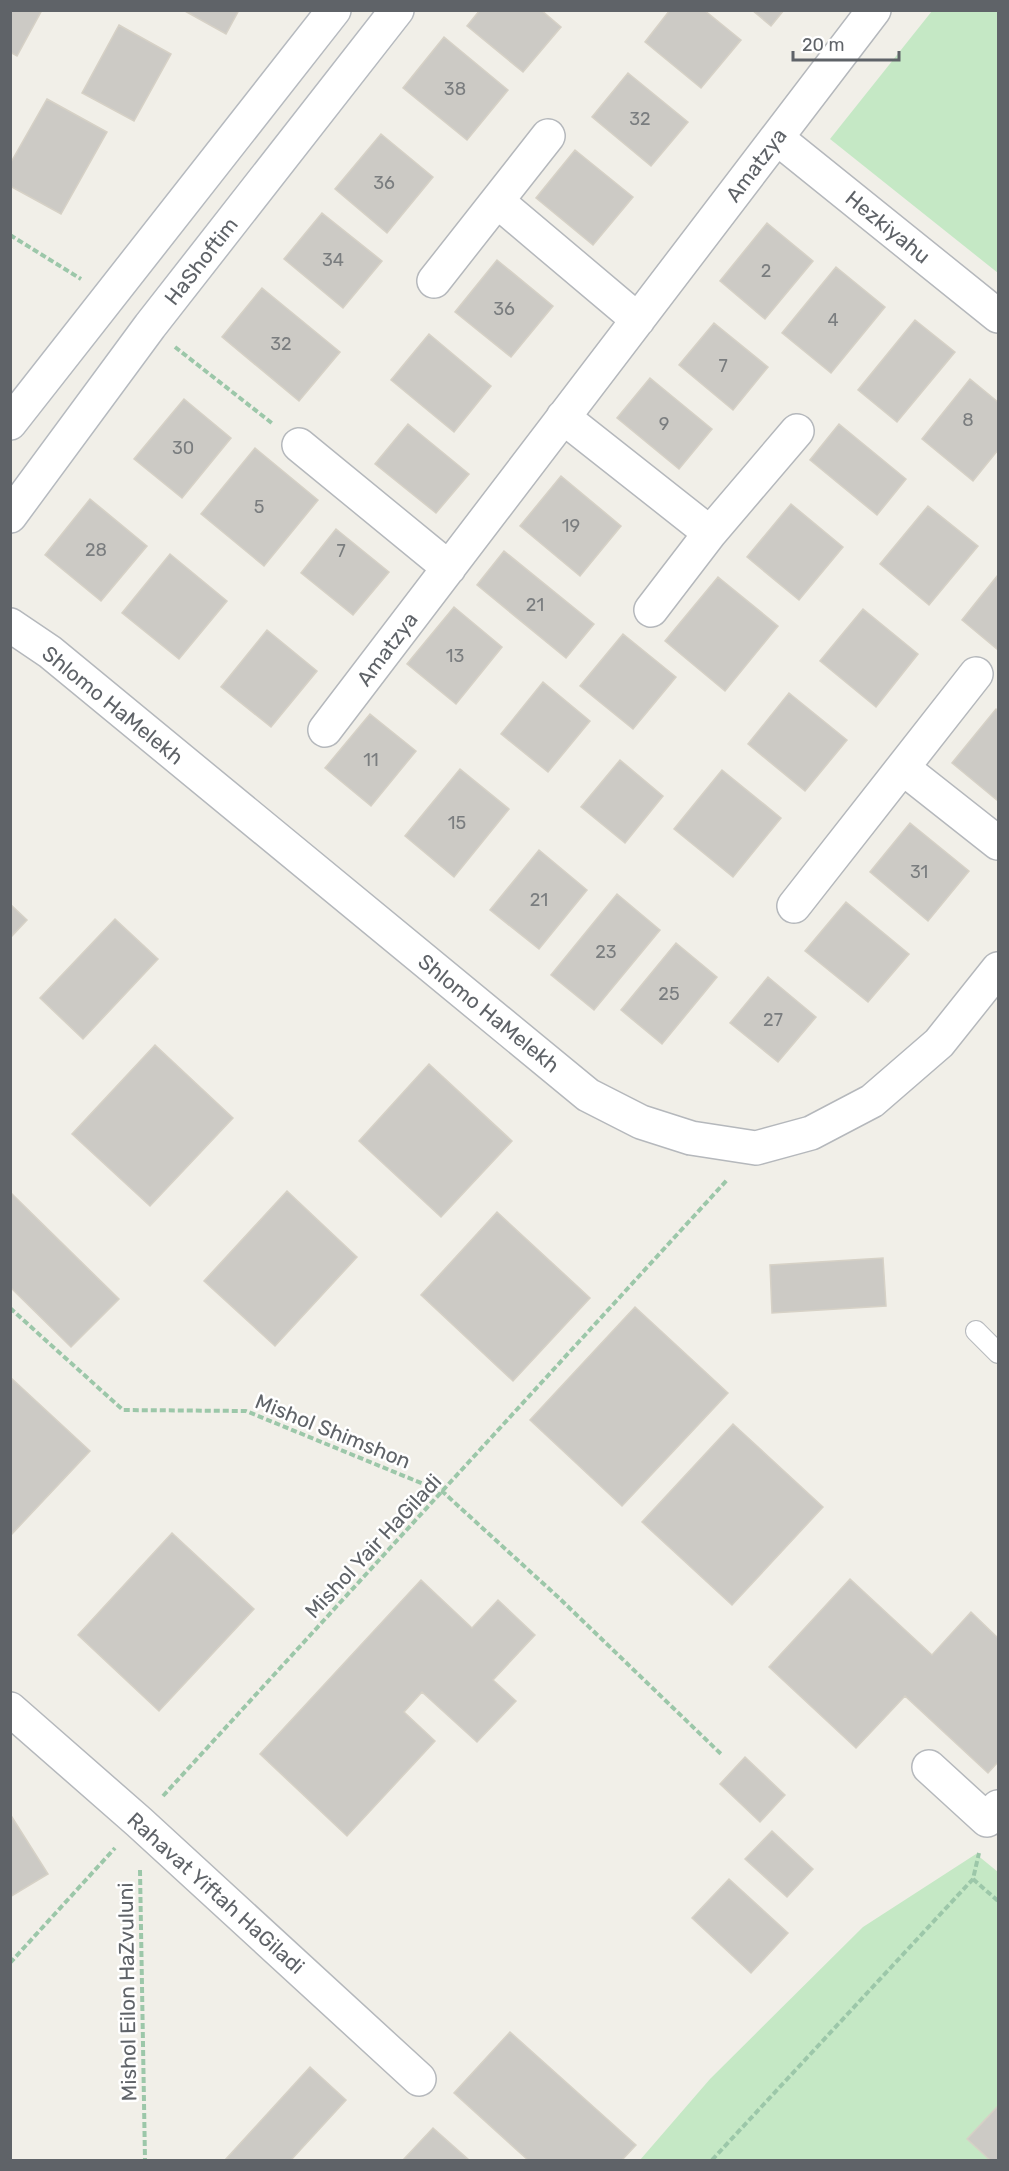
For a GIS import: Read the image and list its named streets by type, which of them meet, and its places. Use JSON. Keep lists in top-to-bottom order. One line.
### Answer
{"streets":{"street":["Amatzya","Hezkiyahu","HaShoftim","Shlomo HaMelekh","Rahavat Yiftah HaGiladi"],"path":["Mishol Shimshon","Mishol Yair HaGiladi","Mishol Eilon HaZvuluni"]},"crossings":[["Amatzya","Hezkiyahu"],["Shlomo HaMelekh","Mishol Yair HaGiladi"],["Mishol Shimshon","Mishol Yair HaGiladi"],["Mishol Yair HaGiladi","Rahavat Yiftah HaGiladi"],["Mishol Yair HaGiladi","Mishol Eilon HaZvuluni"],["Rahavat Yiftah HaGiladi","Mishol Eilon HaZvuluni"]],"house_numbers":["38","32","36","34","2","36","4","32","7","8","9","30","5","19","28","7","21","13","11","15","31","21","23","25","27"],"scale_bar":"20 m"}
